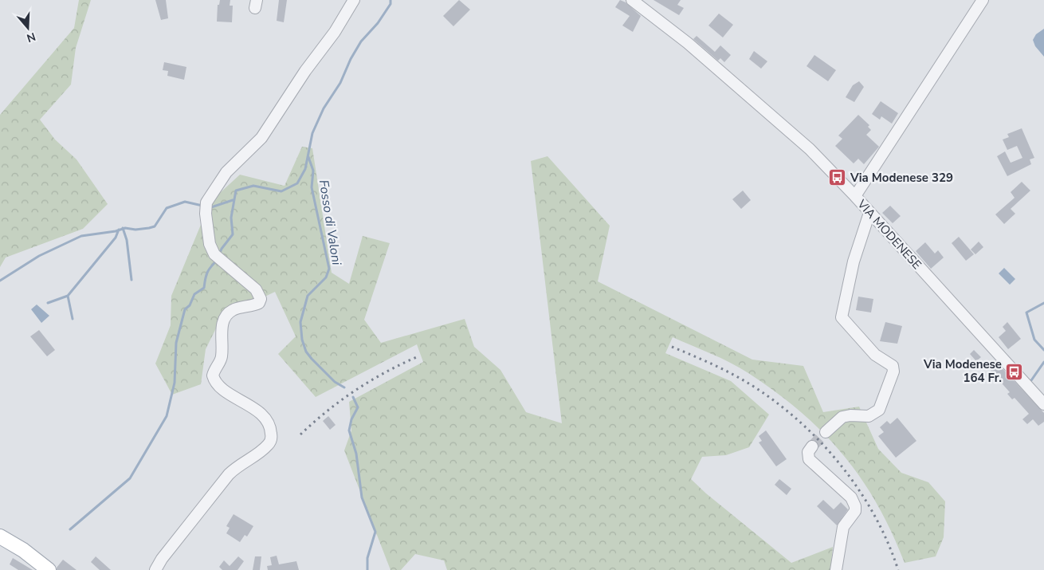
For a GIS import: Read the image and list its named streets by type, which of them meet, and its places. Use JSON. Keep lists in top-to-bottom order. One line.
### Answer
{"streets":{"street":["VIA MODENESE"]},"water":["Fosso di Valoni"],"places":{"bus stop":["Via Modenese 329","Via Modenese 164 Fr."]},"north":"bottom"}
